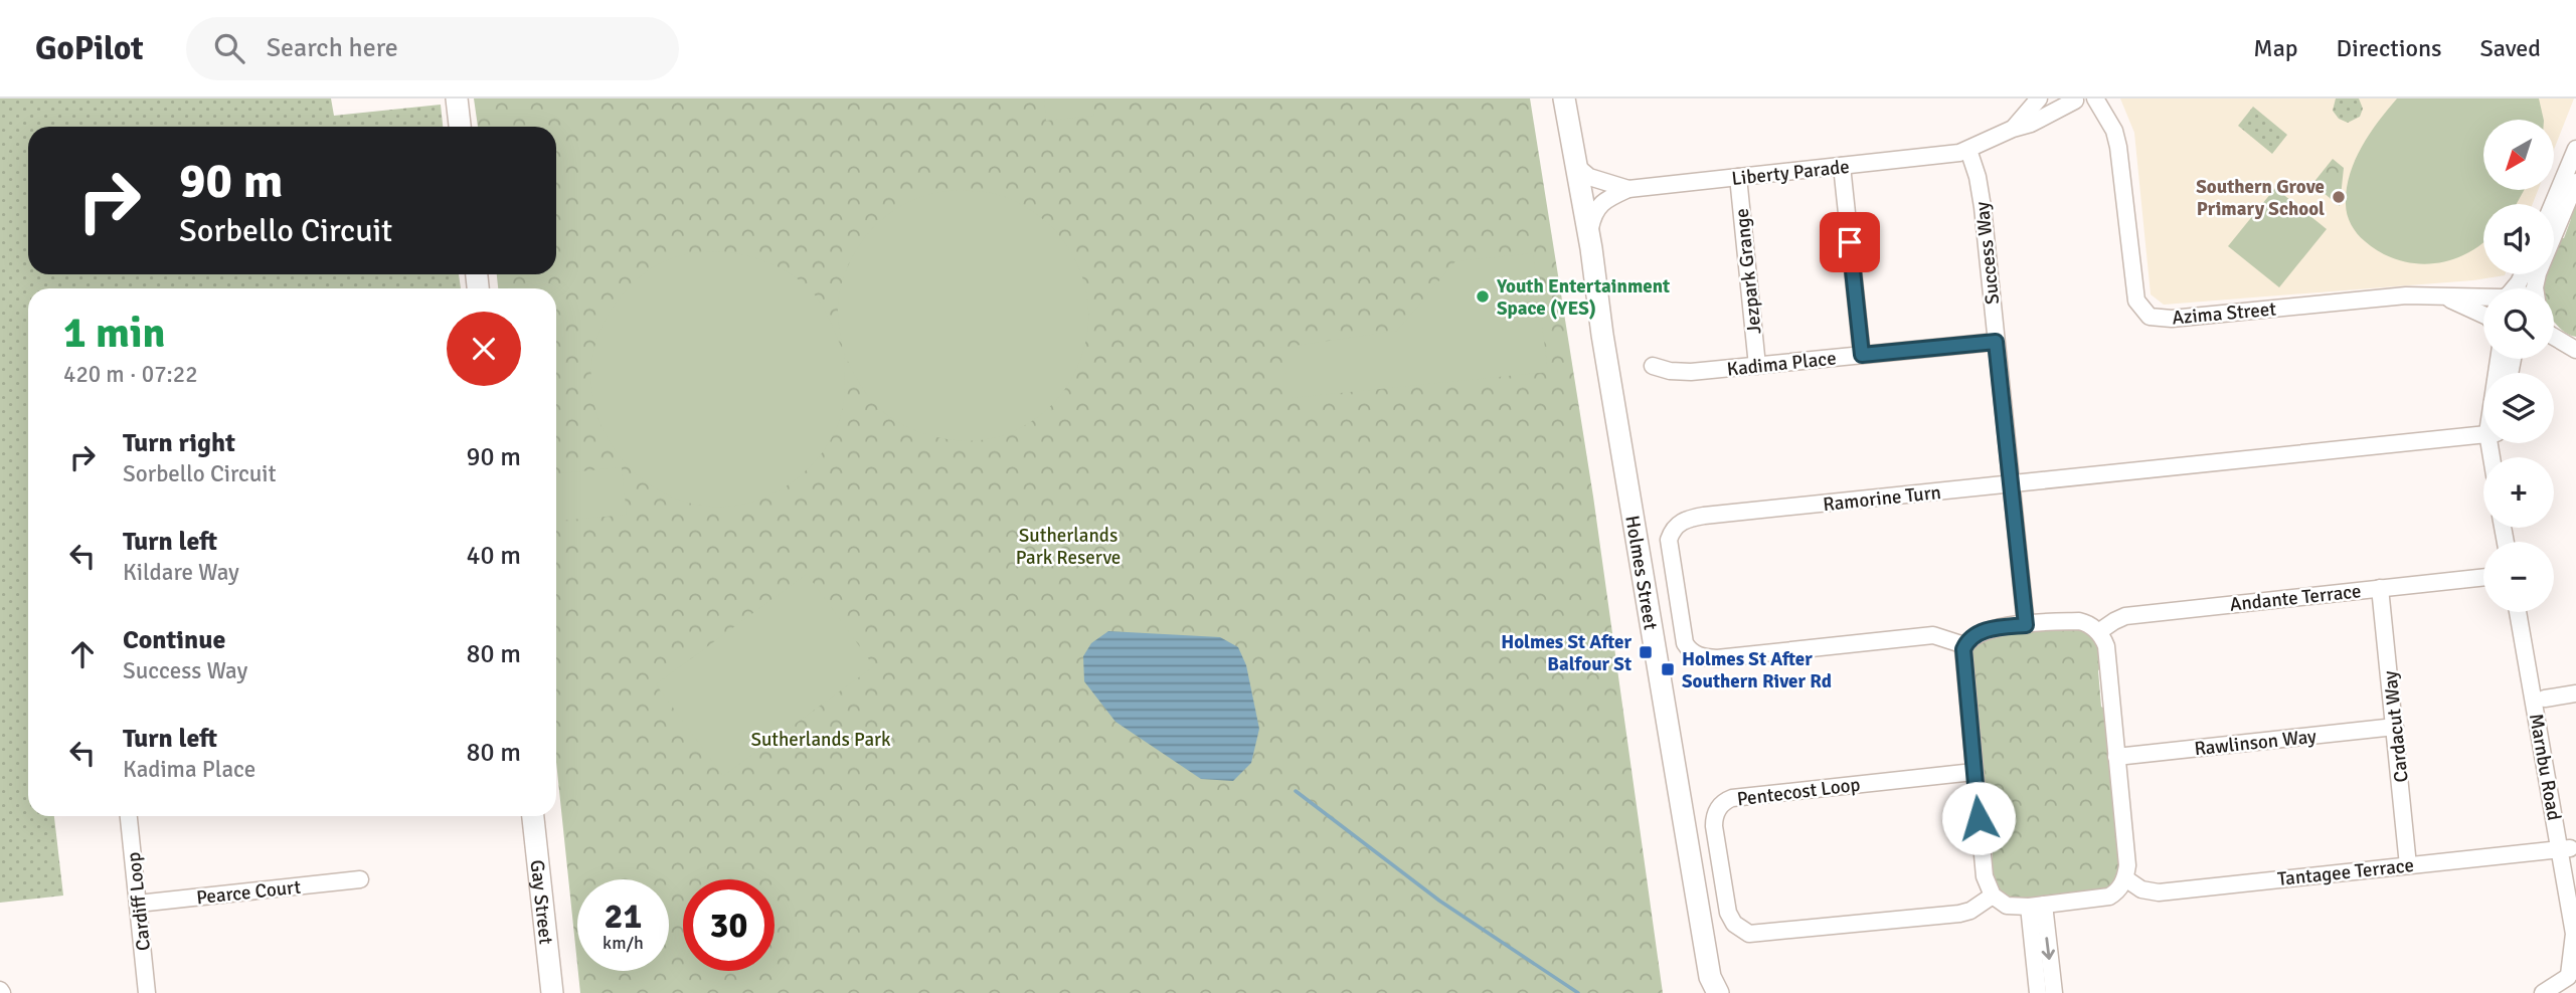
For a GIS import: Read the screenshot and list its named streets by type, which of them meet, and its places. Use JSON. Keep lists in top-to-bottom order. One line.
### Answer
{"streets":{"main road":["Holmes Street","Gay Street"],"street":["Liberty Parade","Success Way","Jezpark Grange","Azima Street","Kadima Place","Ramorine Turn","Andante Terrace","Cardacut Way","Rawlinson Way","Marnbu Road","Pentecost Loop","Tantagee Terrace","Pearce Court","Cardiff Loop"]},"crossings":[["Liberty Parade","Success Way"],["Liberty Parade","Jezpark Grange"],["Liberty Parade","Holmes Street"],["Success Way","Kadima Place"],["Success Way","Ramorine Turn"],["Jezpark Grange","Kadima Place"],["Andante Terrace","Cardacut Way"],["Cardacut Way","Rawlinson Way"],["Cardacut Way","Tantagee Terrace"],["Marnbu Road","Tantagee Terrace"],["Pearce Court","Cardiff Loop"]],"parks":["Sutherlands Park Reserve","Sutherlands Park"],"places":{"other":["Southern Grove Primary School","Youth Entertainment Space (YES)"],"transit":["Holmes St After Balfour St","Holmes St After Southern River Rd"]},"north":"bottom left","page":{"header":"GoPilot","search":"Search here","nav":["Map","Directions","Saved"],"map_buttons":["+","−"],"turn":["90 m","Sorbello Circuit"],"heading":["1 min","420 m · 07:22"],"list":[{"name":"Turn right","note":"Sorbello Circuit","value":"90 m"},{"name":"Turn left","note":"Kildare Way","value":"40 m"},{"name":"Continue","note":"Success Way","value":"80 m"},{"name":"Turn left","note":"Kadima Place","value":"80 m"}],"speed":"21 km/h","limit":"30"}}
